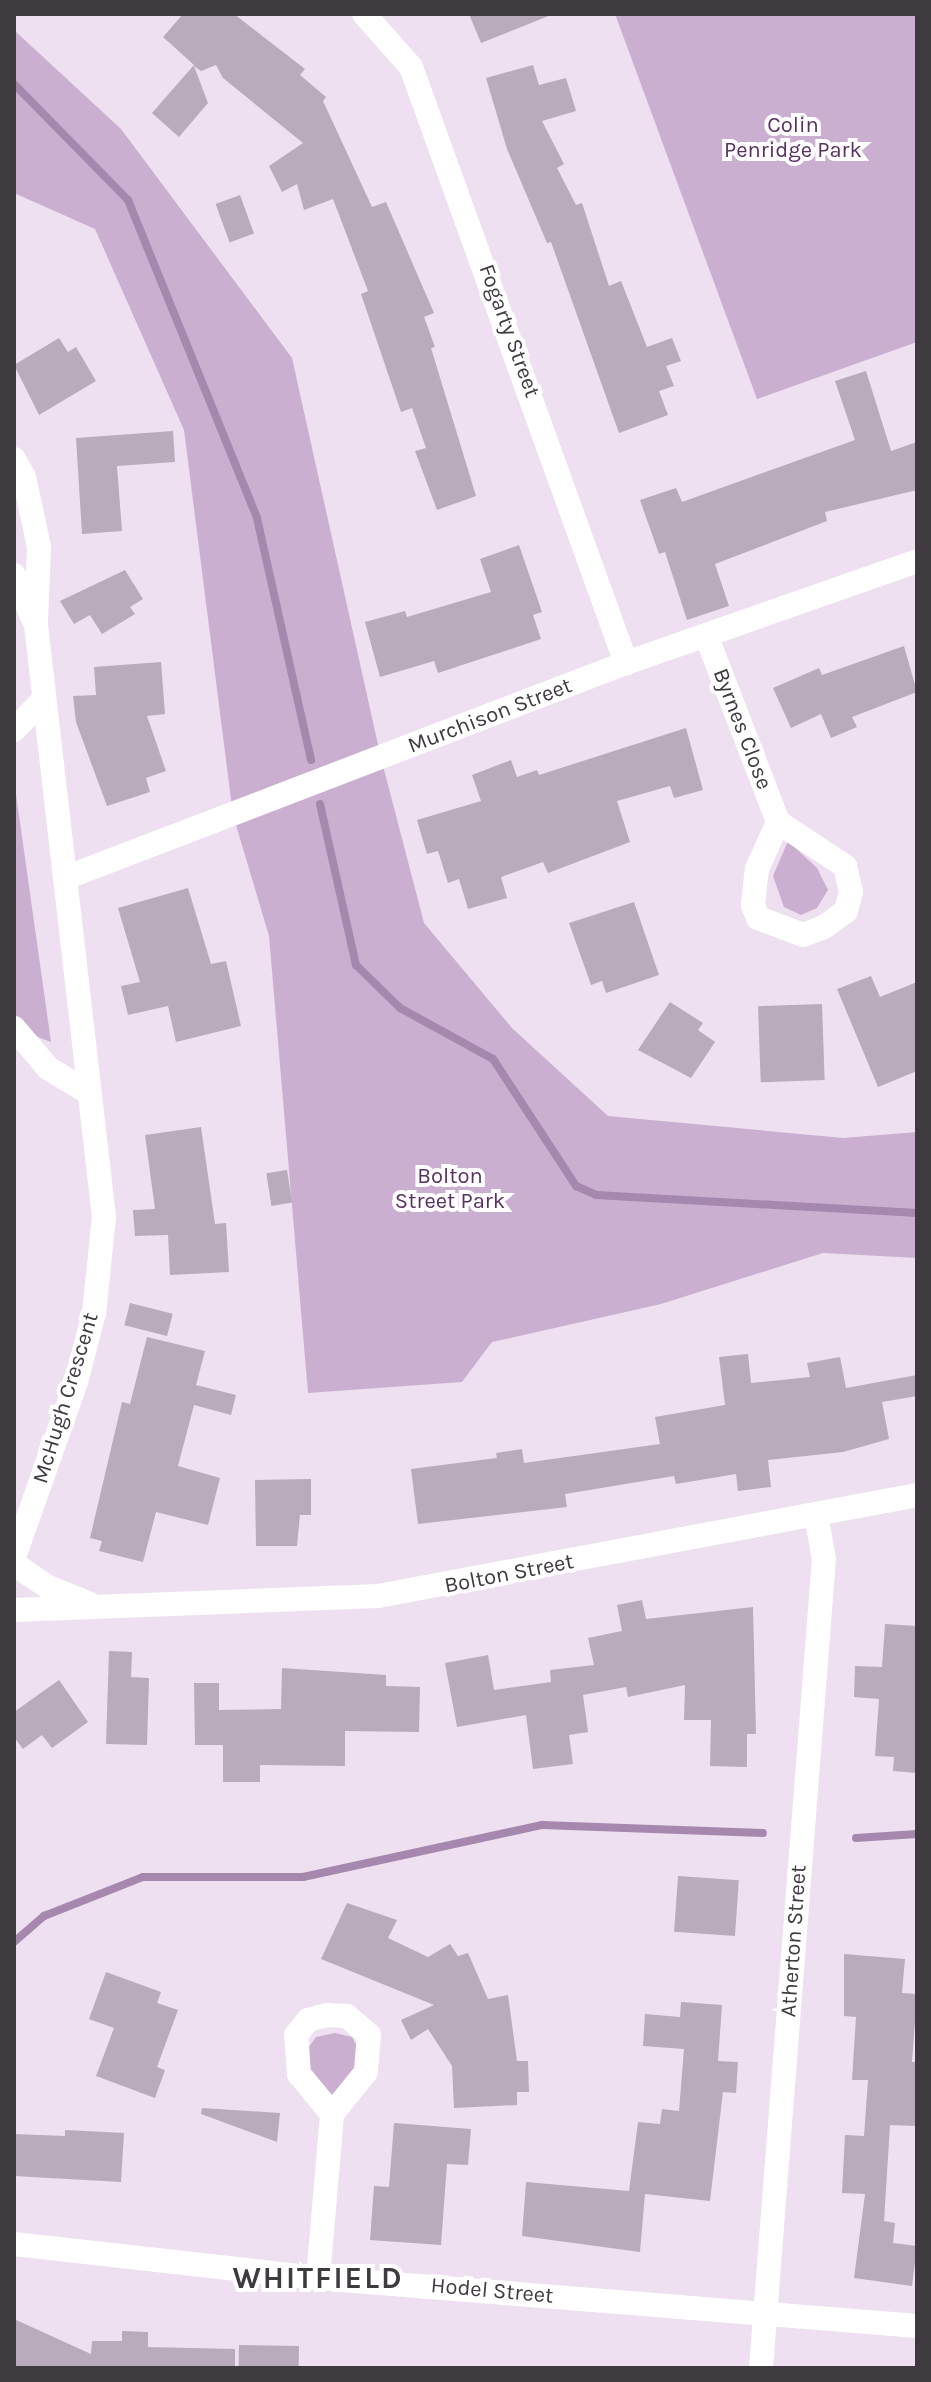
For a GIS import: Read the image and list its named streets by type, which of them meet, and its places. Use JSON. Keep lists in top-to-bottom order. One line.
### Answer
{"streets":{"street":["Fogarty Street","Murchison Street","Byrnes Close","McHugh Crescent","Bolton Street","Atherton Street","Hodel Street"]},"crossings":[["Fogarty Street","Murchison Street"],["Murchison Street","Byrnes Close"],["Murchison Street","McHugh Crescent"],["Bolton Street","Atherton Street"],["Atherton Street","Hodel Street"]],"districts":["WHITFIELD"],"parks":["Colin Penridge Park","Bolton Street Park"]}
